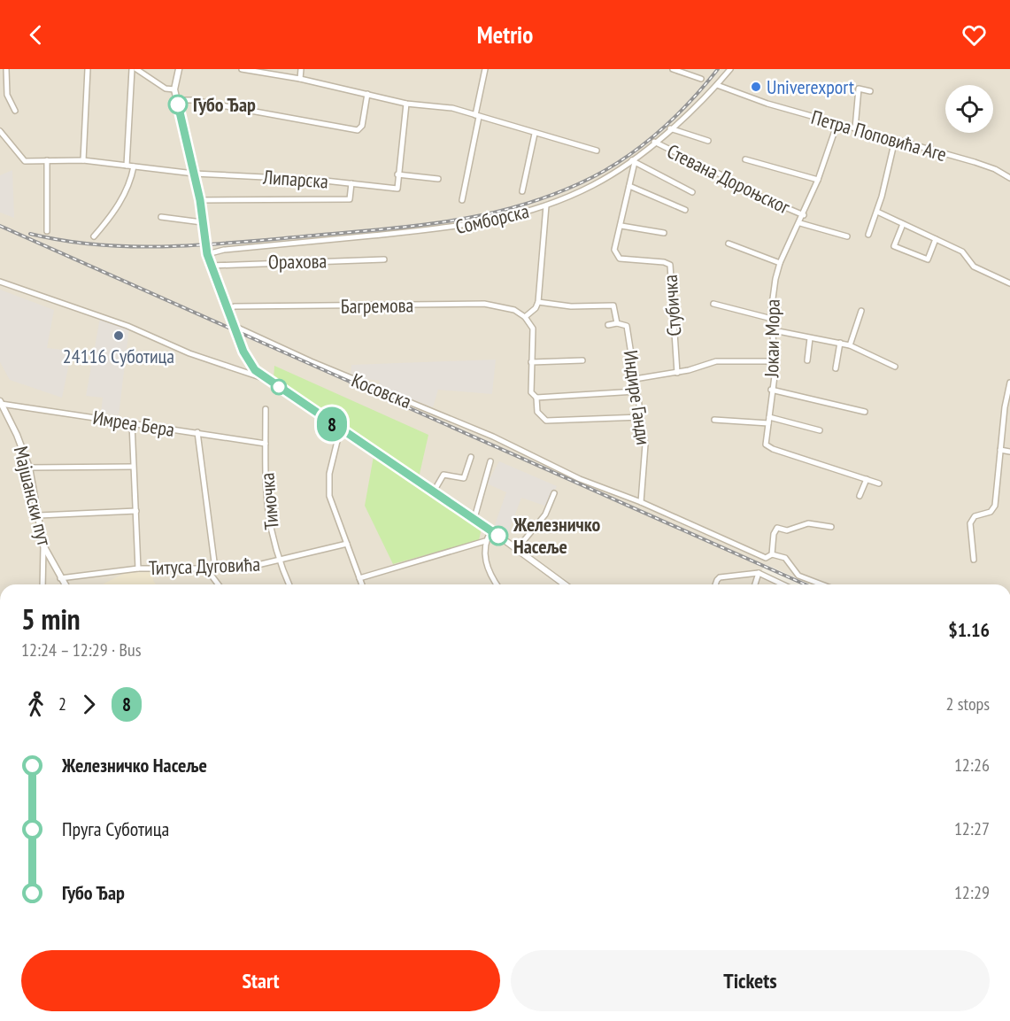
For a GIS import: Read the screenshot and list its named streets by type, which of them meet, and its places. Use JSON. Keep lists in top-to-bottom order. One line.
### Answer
{"streets":{"street":["Петра Поповића Аге","Липарска","Стевана Дороњског","Сомборска","Орахова","Багремова","Стубичка","Јокаи Мора","Косовска","Индире Ганди","Имреа Бера","Мајшански пут","Тимочка","Титуса Дуговића"]},"crossings":[["Петра Поповића Аге","Сомборска"],["Петра Поповића Аге","Јокаи Мора"],["Липарска","Косовска"],["Стевана Дороњског","Сомборска"],["Стевана Дороњског","Јокаи Мора"],["Сомборска","Стубичка"],["Сомборска","Косовска"],["Орахова","Косовска"],["Багремова","Косовска"],["Косовска","Индире Ганди"],["Имреа Бера","Мајшански пут"],["Имреа Бера","Тимочка"],["Мајшански пут","Титуса Дуговића"],["Тимочка","Титуса Дуговића"]],"places":["Univerexport","Губо Ђар","24116 Суботица","Железничко Насеље"],"lines":["bus line 8"],"page":{"header":"Metrio","on_map":"8","heading":["5 min","12:24 – 12:29 · Bus","$1.16"],"legs":["2","8","2 stops"],"list":[{"name":"Железничко Насеље","value":"12:26"},{"name":"Пруга Суботица","value":"12:27"},{"name":"Губо Ђар","value":"12:29"}],"buttons":["Start","Tickets"]}}
